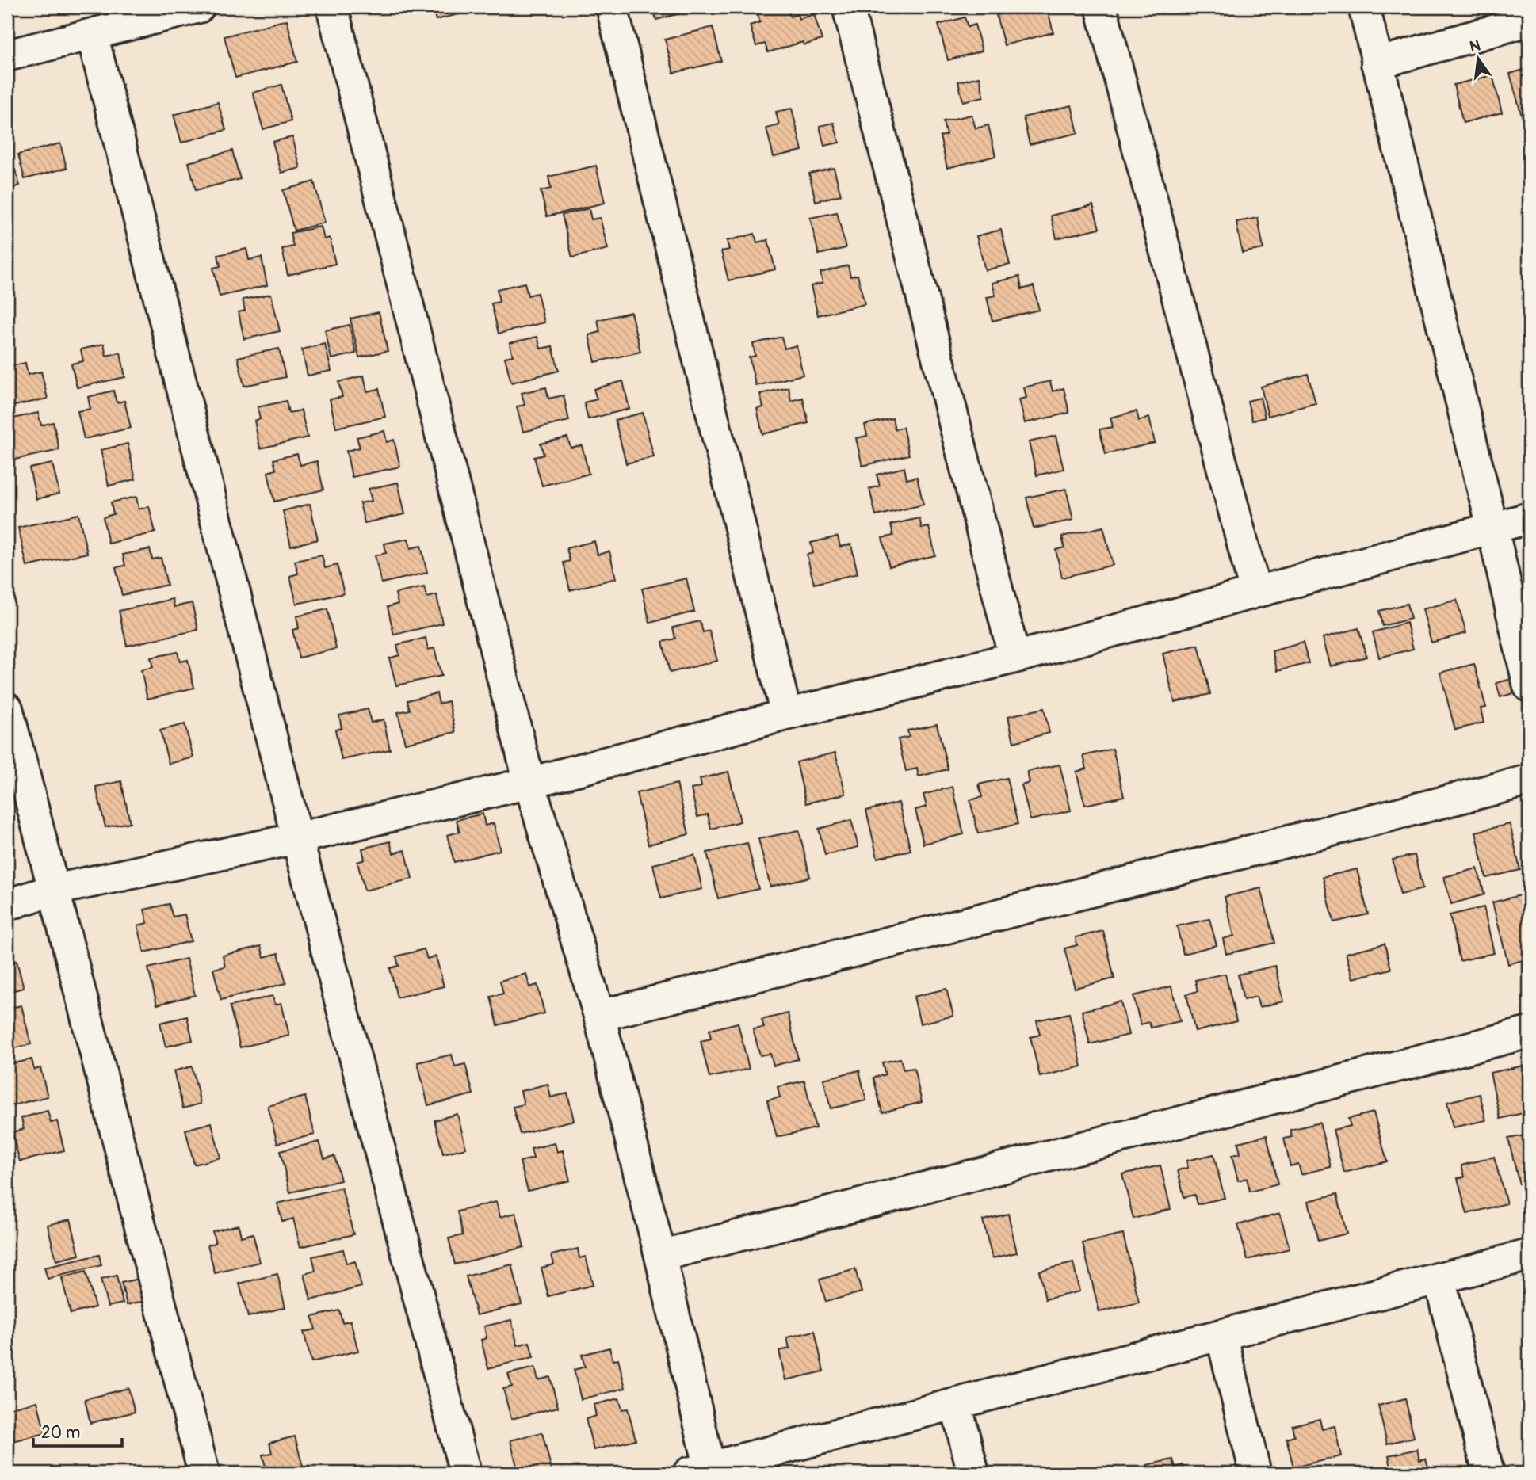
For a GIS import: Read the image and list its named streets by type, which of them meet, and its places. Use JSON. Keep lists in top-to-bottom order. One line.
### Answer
{"scale_bar":"20 m","north":"top"}
